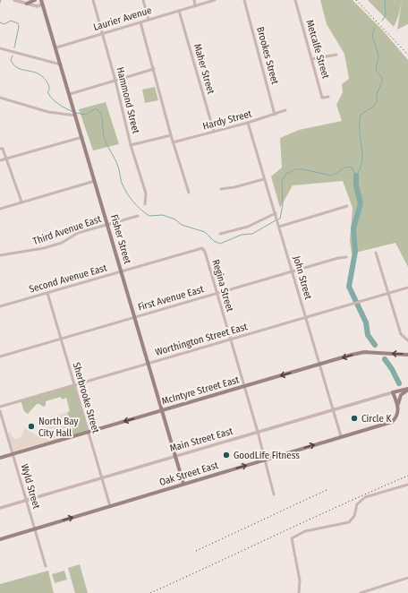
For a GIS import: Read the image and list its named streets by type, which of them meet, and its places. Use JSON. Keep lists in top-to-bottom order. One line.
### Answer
{"streets":{"main road":["Fisher Street","McIntyre Street East","Main Street East","Oak Street East"],"street":["Laurier Avenue","Metcalfe Street","Brookes Street","Maher Street","Hammond Street","Hardy Street","Third Avenue East","John Street","Second Avenue East","Regina Street","First Avenue East","Worthington Street East","Sherbrooke Street","Wyld Street"]},"crossings":[["Laurier Avenue","Maher Street"],["Laurier Avenue","Hammond Street"],["Laurier Avenue","Fisher Street"],["Brookes Street","Hardy Street"],["Maher Street","Hardy Street"],["Hardy Street","John Street"],["Third Avenue East","Fisher Street"],["Fisher Street","Second Avenue East"],["Fisher Street","First Avenue East"],["Fisher Street","Worthington Street East"],["Fisher Street","McIntyre Street East"],["Fisher Street","Main Street East"],["Fisher Street","Oak Street East"],["John Street","First Avenue East"],["John Street","Worthington Street East"],["John Street","McIntyre Street East"],["John Street","Main Street East"],["John Street","Oak Street East"],["Second Avenue East","Regina Street"],["Second Avenue East","Sherbrooke Street"],["Regina Street","First Avenue East"],["Regina Street","Worthington Street East"],["Regina Street","McIntyre Street East"],["Regina Street","Main Street East"],["Regina Street","Oak Street East"],["First Avenue East","Sherbrooke Street"],["Worthington Street East","Sherbrooke Street"],["McIntyre Street East","Sherbrooke Street"],["McIntyre Street East","Wyld Street"],["Sherbrooke Street","Main Street East"],["Sherbrooke Street","Oak Street East"],["Main Street East","Wyld Street"],["Oak Street East","Wyld Street"]],"one_way":["McIntyre Street East","Oak Street East"],"places":["Circle K","North Bay City Hall","GoodLife Fitness"]}
